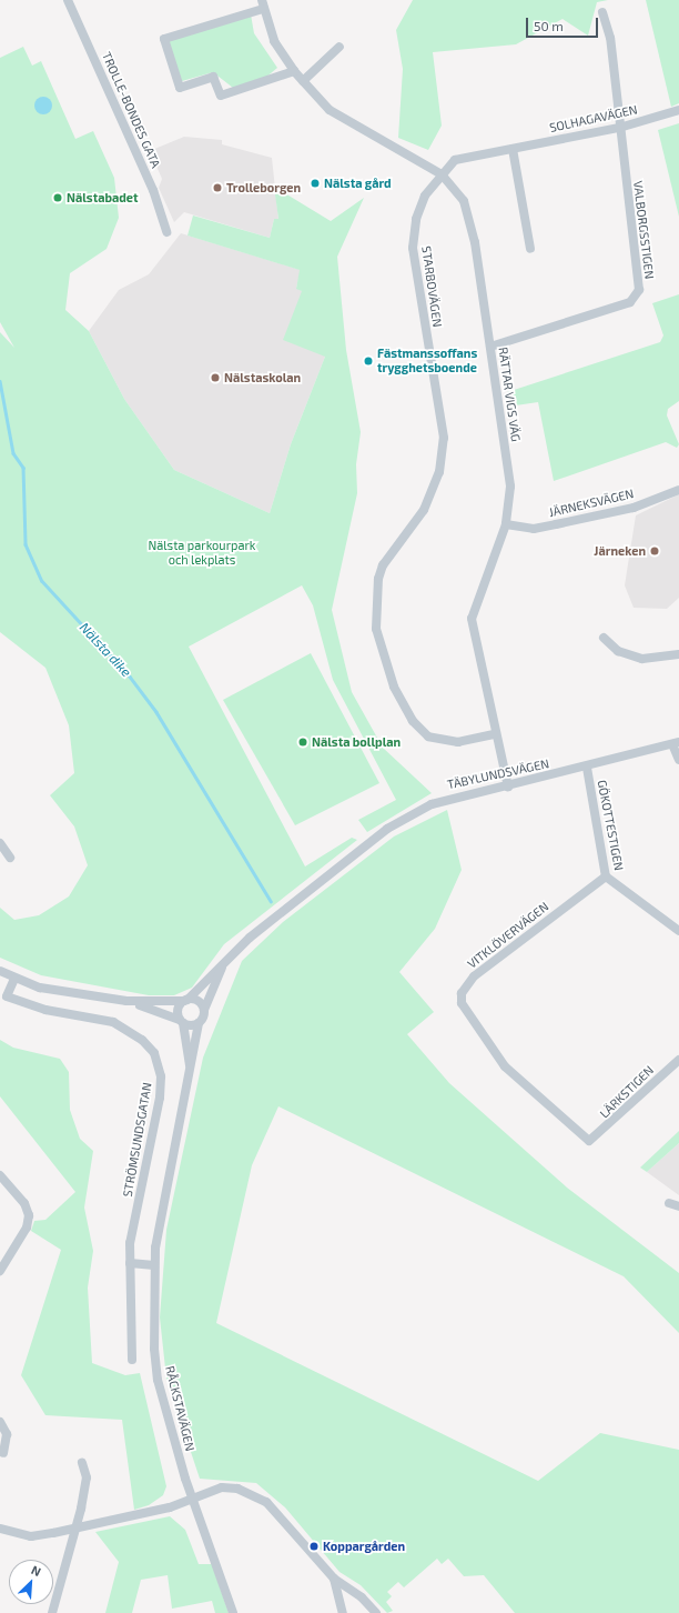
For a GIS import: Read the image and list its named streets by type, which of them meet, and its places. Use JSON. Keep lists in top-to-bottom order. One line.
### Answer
{"streets":{"street":["TROLLE-BONDES GATA","SOLHAGAVÄGEN","VALBORGSSTIGEN","STARBOVÄGEN","RÄTTAR VIGS VÄG","JÄRNEKSVÄGEN","TÄBYLUNDSVÄGEN","GÖKOTTESTIGEN","VITKLÖVERVÄGEN","LÄRKSTIGEN","STRÖMSUNDSGATAN","RÅCKSTAVÄGEN"]},"crossings":[["SOLHAGAVÄGEN","VALBORGSSTIGEN"],["SOLHAGAVÄGEN","STARBOVÄGEN"],["SOLHAGAVÄGEN","RÄTTAR VIGS VÄG"],["VALBORGSSTIGEN","RÄTTAR VIGS VÄG"],["STARBOVÄGEN","RÄTTAR VIGS VÄG"],["RÄTTAR VIGS VÄG","JÄRNEKSVÄGEN"],["RÄTTAR VIGS VÄG","TÄBYLUNDSVÄGEN"],["TÄBYLUNDSVÄGEN","GÖKOTTESTIGEN"],["TÄBYLUNDSVÄGEN","RÅCKSTAVÄGEN"],["GÖKOTTESTIGEN","VITKLÖVERVÄGEN"],["VITKLÖVERVÄGEN","LÄRKSTIGEN"]],"water":["Nälsta dike"],"parks":["Nälsta parkourpark och lekplats"],"places":["Nälsta gård","Trolleborgen","Nälstabadet","Fästmanssoffans trygghetsboende","Nälstaskolan","Järneken","Nälsta bollplan","Koppargården"],"scale_bar":"50 m","north":"top right"}
